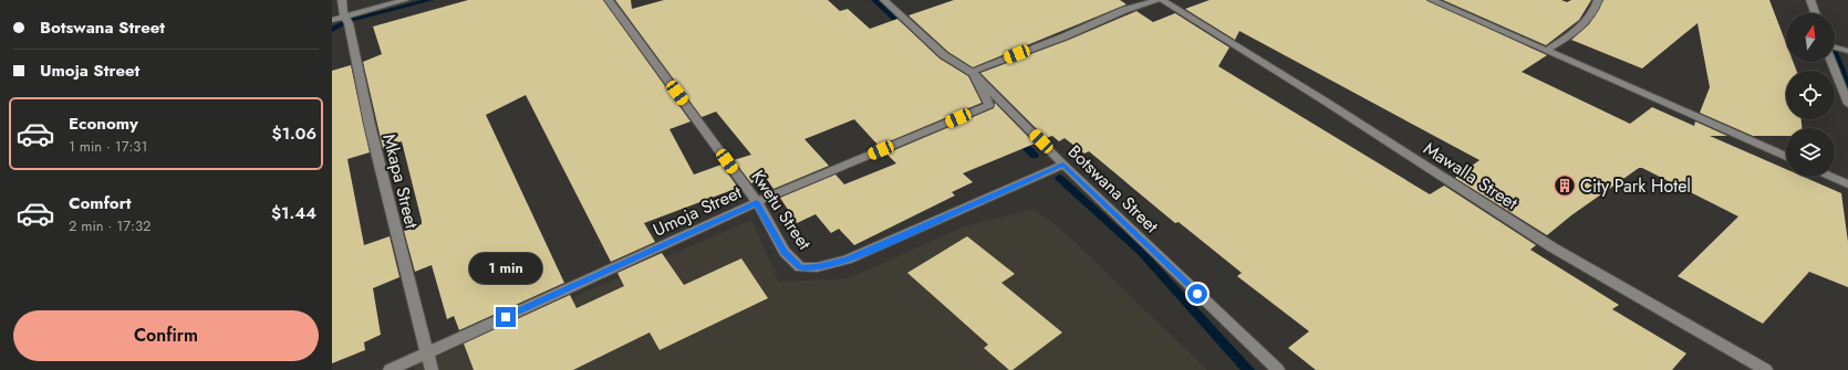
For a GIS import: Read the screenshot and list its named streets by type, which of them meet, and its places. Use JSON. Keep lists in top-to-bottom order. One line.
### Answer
{"streets":{"street":["Mawalla Street","Mkapa Street","Botswana Street","Kwetu Street","Umoja Street"]},"crossings":[["Mkapa Street","Umoja Street"],["Botswana Street","Kwetu Street"],["Botswana Street","Umoja Street"],["Kwetu Street","Umoja Street"]],"places":{"building":["City Park Hotel"]},"north":"top","page":{"banner":["Botswana Street","Umoja Street"],"list":[{"name":"Economy","note":"1 min · 17:31","value":"$1.06"},{"name":"Comfort","note":"2 min · 17:32","value":"$1.44"}],"bubble":"1 min","buttons":"Confirm"}}
